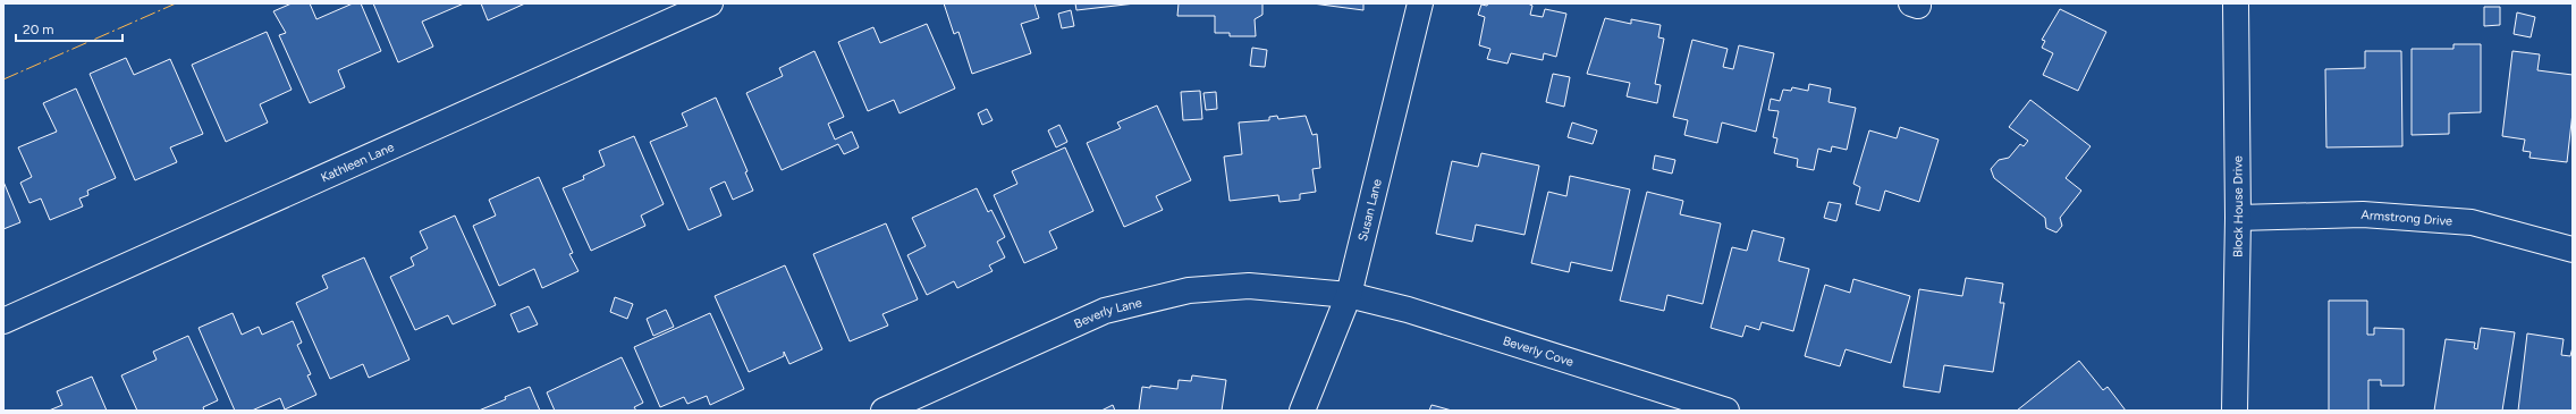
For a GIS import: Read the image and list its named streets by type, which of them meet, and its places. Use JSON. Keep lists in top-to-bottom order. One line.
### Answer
{"streets":{"street":["Kathleen Lane","Block House Drive","Susan Lane","Armstrong Drive","Beverly Lane","Beverly Cove"]},"crossings":[["Block House Drive","Armstrong Drive"],["Susan Lane","Beverly Lane"],["Susan Lane","Beverly Cove"],["Beverly Lane","Beverly Cove"]],"scale_bar":"20 m"}
